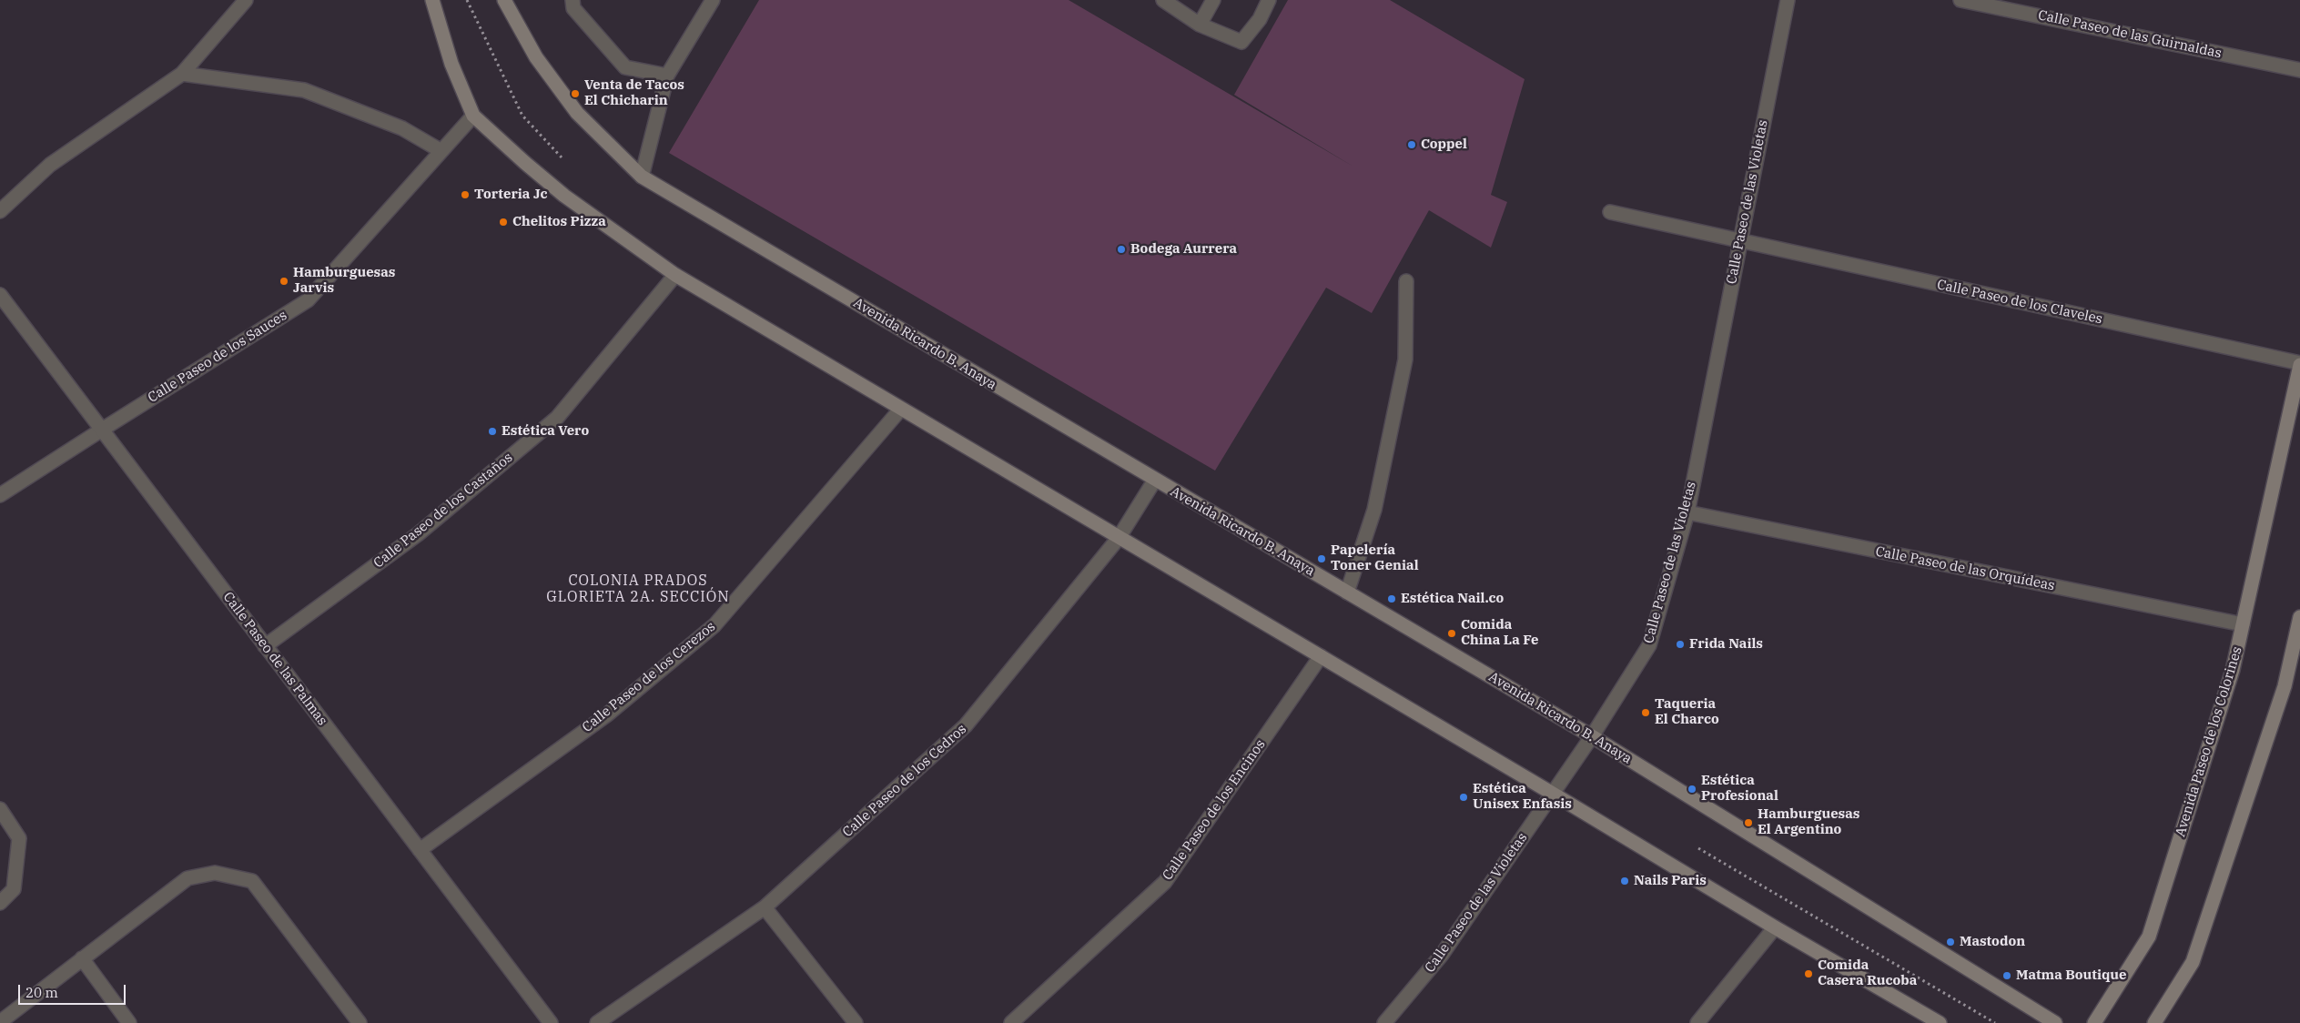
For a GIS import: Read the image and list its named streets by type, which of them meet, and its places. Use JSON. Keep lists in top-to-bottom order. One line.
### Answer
{"streets":{"main road":["Avenida Ricardo B. Anaya","Avenida Paseo de los Colorines"],"street":["Calle Paseo de las Guirnaldas","Calle Paseo de las Violetas","Calle Paseo de los Claveles","Calle Paseo de los Sauces","Calle Paseo de los Castaños","Calle Paseo de las Orquídeas","Calle Paseo de las Palmas","Calle Paseo de los Cerezos","Calle Paseo de los Cedros","Calle Paseo de los Encinos"]},"crossings":[["Calle Paseo de las Violetas","Calle Paseo de los Claveles"],["Calle Paseo de las Violetas","Avenida Ricardo B. Anaya"],["Calle Paseo de las Violetas","Calle Paseo de las Orquídeas"],["Calle Paseo de los Claveles","Avenida Paseo de los Colorines"],["Avenida Ricardo B. Anaya","Calle Paseo de los Cedros"],["Calle Paseo de los Sauces","Calle Paseo de las Palmas"],["Calle Paseo de los Castaños","Calle Paseo de las Palmas"],["Calle Paseo de las Orquídeas","Avenida Paseo de los Colorines"],["Calle Paseo de las Palmas","Calle Paseo de los Cerezos"]],"districts":["COLONIA PRADOS GLORIETA 2A. SECCIÓN"],"places":["Venta de Tacos El Chicharin","Coppel","Torteria Jc","Chelitos Pizza","Bodega Aurrera","Hamburguesas Jarvis","Estética Vero","Papelería Toner Genial","Estética Nail.co","Comida China La Fe","Frida Nails","Taqueria El Charco","Estética Profesional","Estética Unisex Enfasis","Hamburguesas El Argentino","Nails Paris","Mastodon","Comida Casera Rucoba","Matma Boutique"],"scale_bar":"20 m"}
